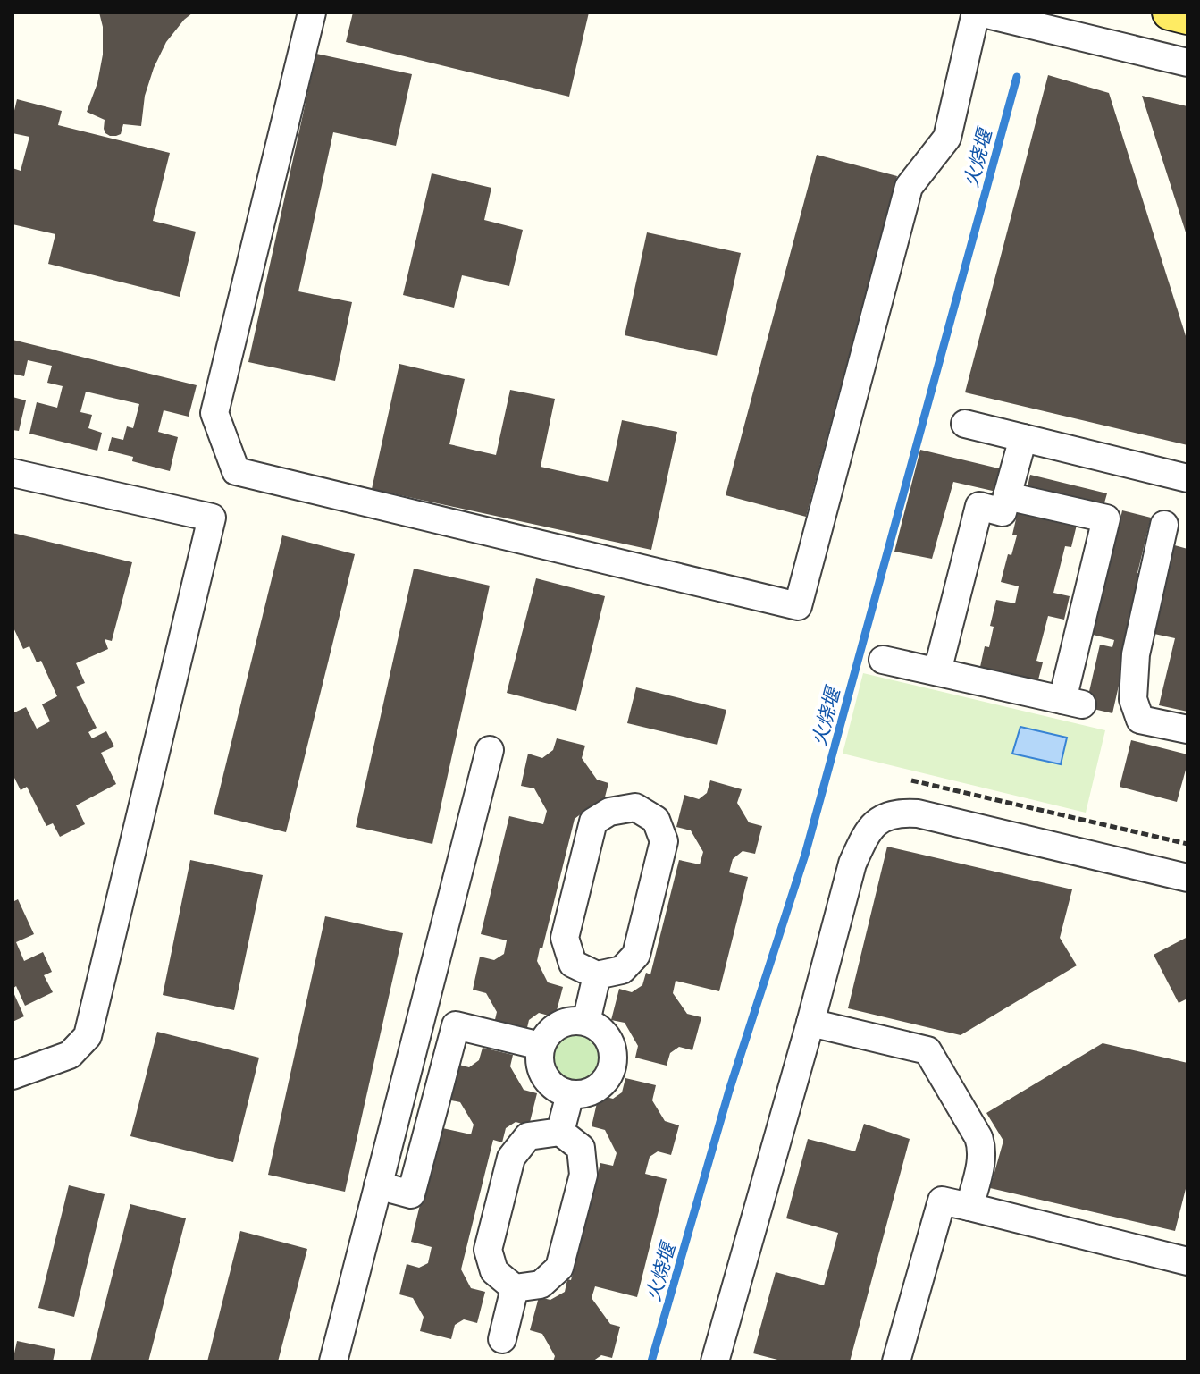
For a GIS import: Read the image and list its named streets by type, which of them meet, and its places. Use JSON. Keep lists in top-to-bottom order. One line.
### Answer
{"water":["火烧堰"]}
